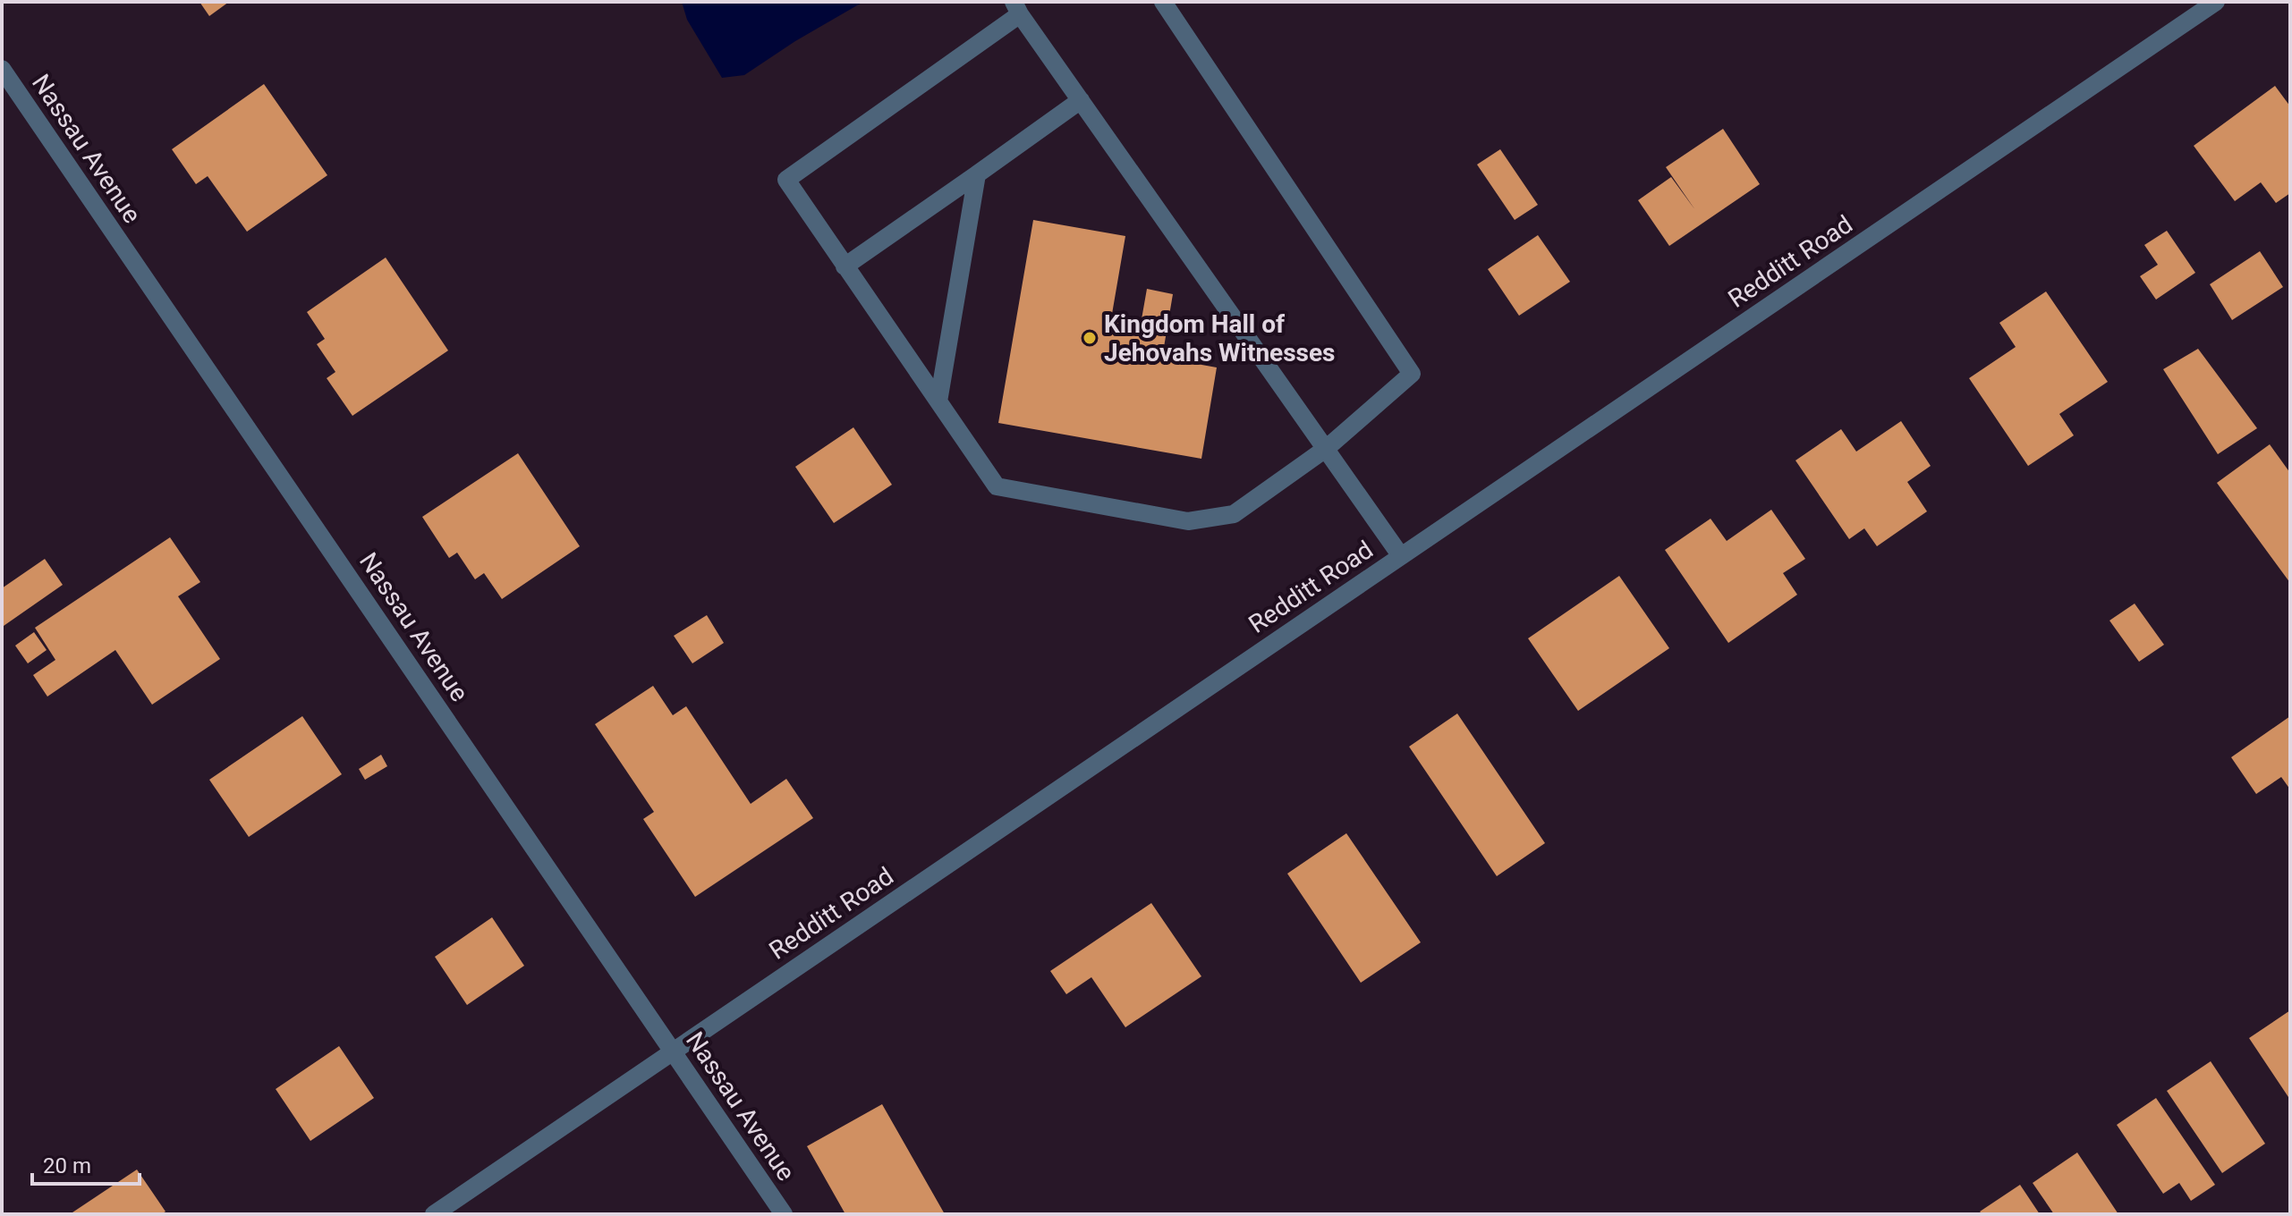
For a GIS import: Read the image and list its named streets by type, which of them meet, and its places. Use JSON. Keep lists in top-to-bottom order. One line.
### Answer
{"streets":{"street":["Nassau Avenue","Redditt Road"]},"crossings":[["Nassau Avenue","Redditt Road"]],"places":["Kingdom Hall of Jehovahs Witnesses"],"scale_bar":"20 m"}
